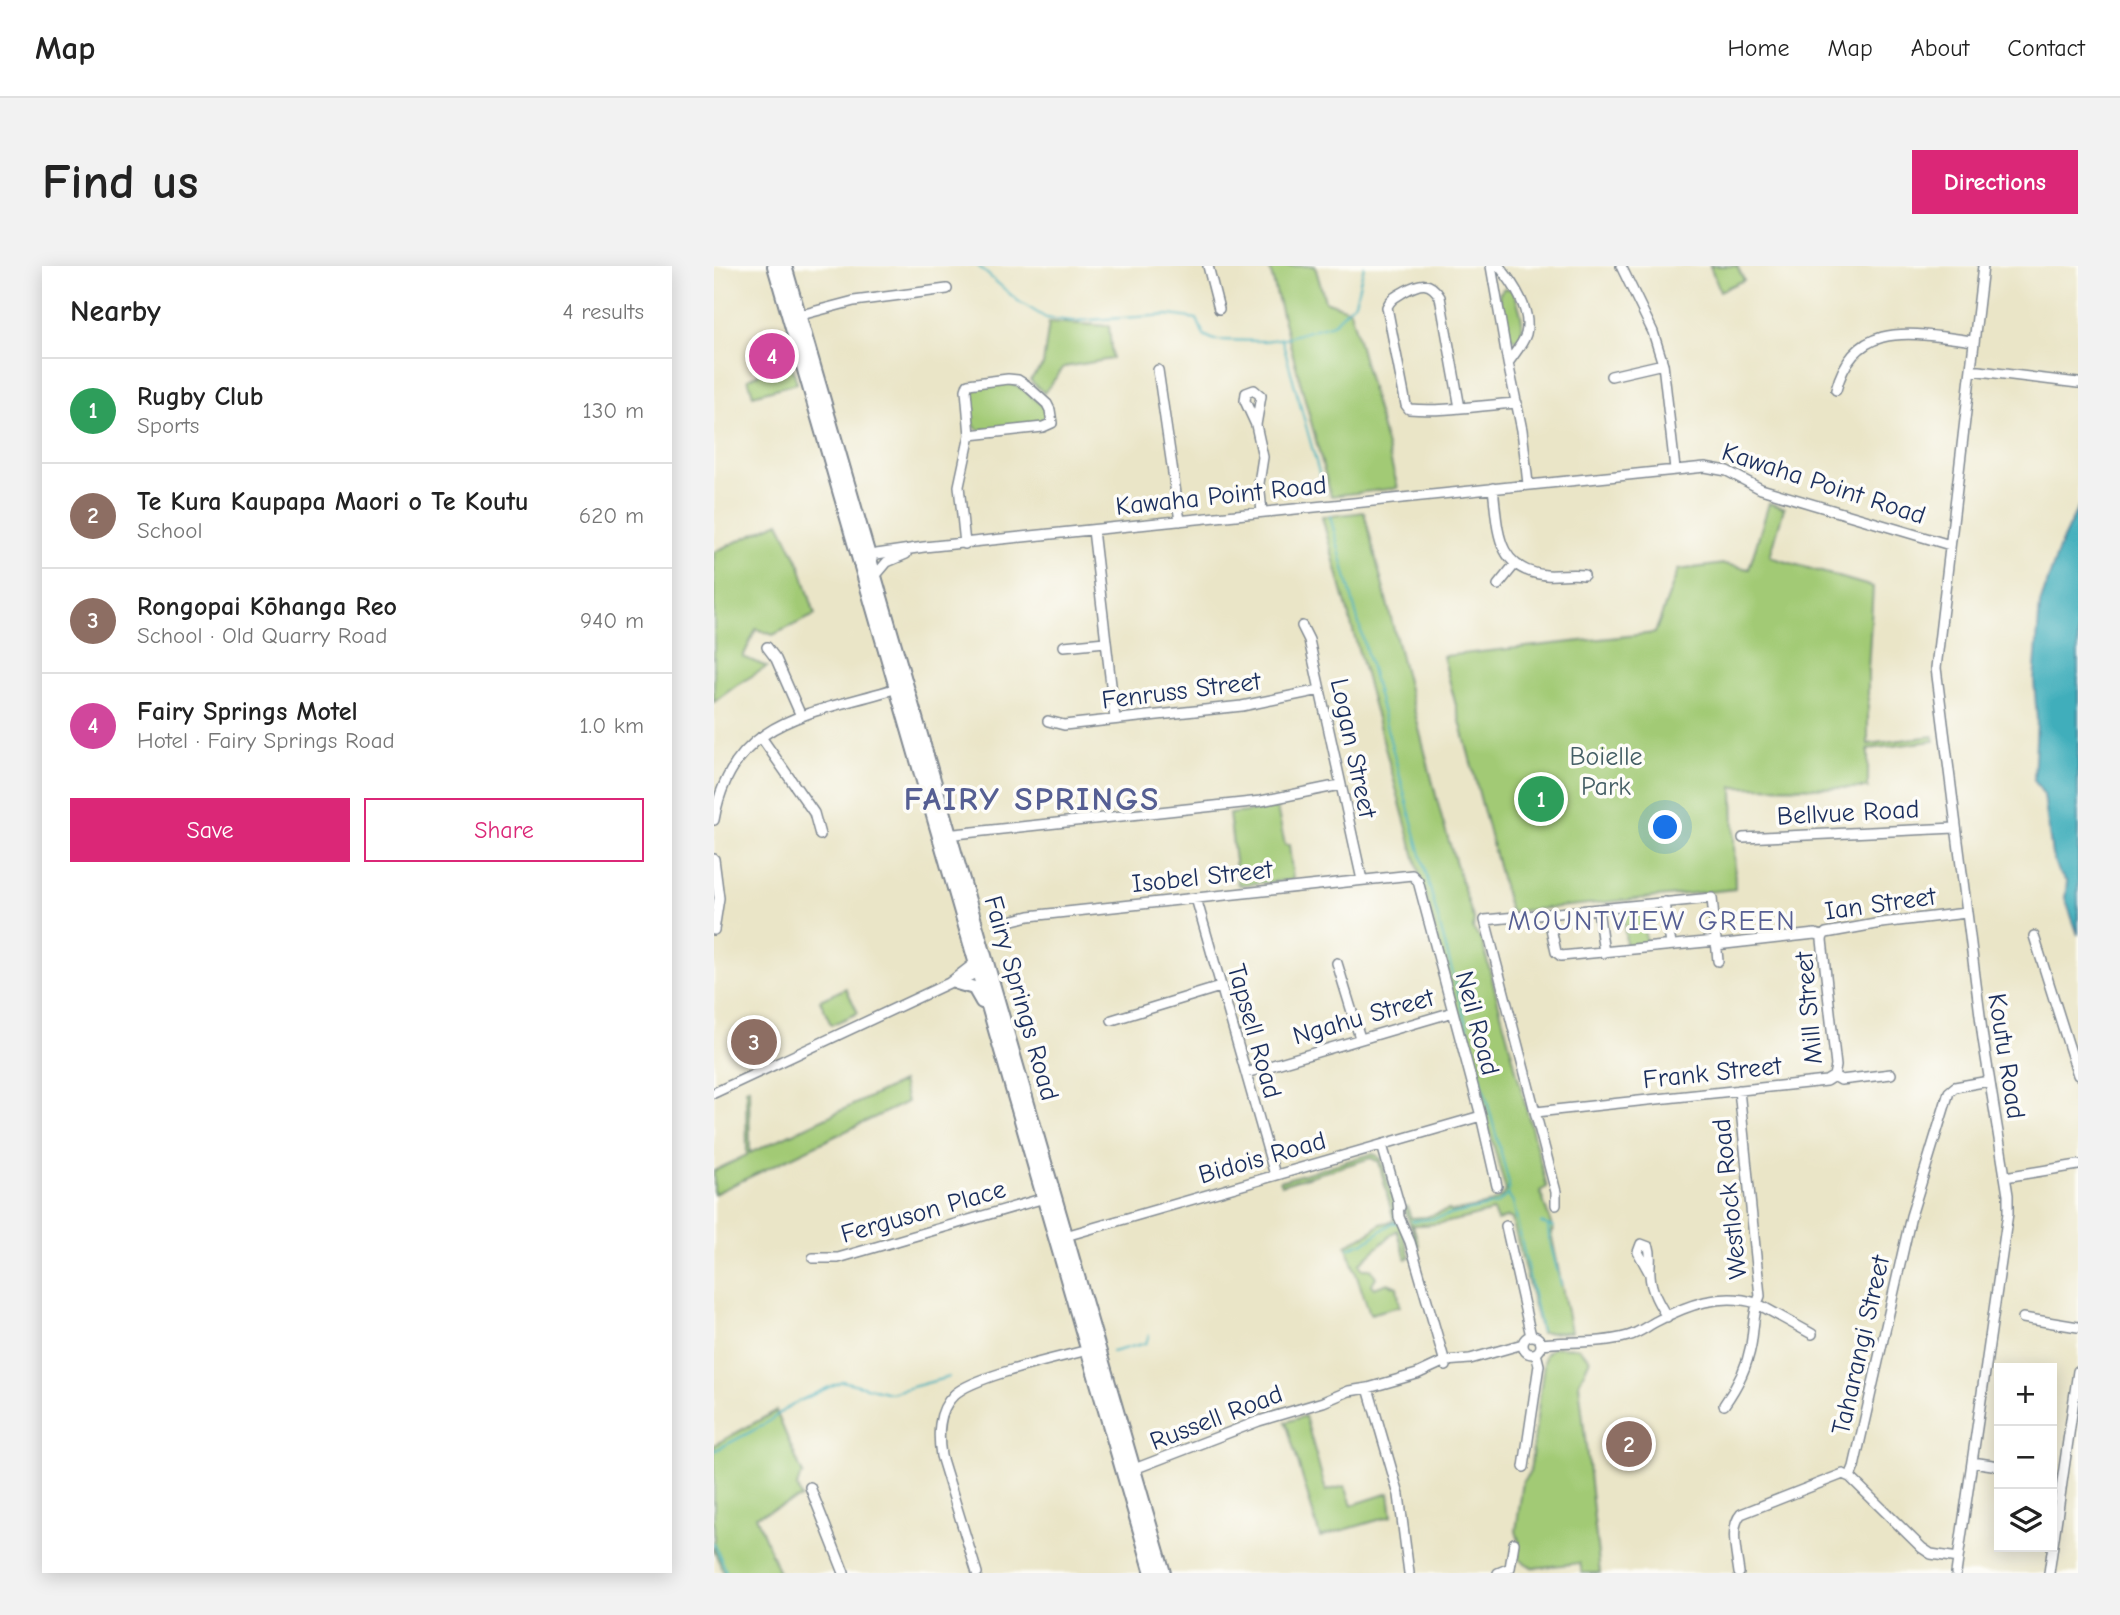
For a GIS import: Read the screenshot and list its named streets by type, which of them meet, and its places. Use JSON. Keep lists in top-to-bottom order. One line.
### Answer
{"streets":{"highway":["Fairy Springs Road"],"street":["Kawaha Point Road","Fenruss Street","Logan Street","Bellvue Road","Isobel Street","Ian Street","Mill Street","Ngahu Street","Neil Road","Tapsell Road","Koutu Road","Frank Street","Bidois Road","Westlock Road","Ferguson Place","Taharangi Street","Russell Road"]},"crossings":[["Kawaha Point Road","Fairy Springs Road"],["Kawaha Point Road","Koutu Road"],["Fenruss Street","Logan Street"],["Logan Street","Isobel Street"],["Bellvue Road","Koutu Road"],["Isobel Street","Neil Road"],["Isobel Street","Tapsell Road"],["Ian Street","Mill Street"],["Ian Street","Koutu Road"],["Fairy Springs Road","Bidois Road"],["Fairy Springs Road","Ferguson Place"],["Fairy Springs Road","Russell Road"],["Mill Street","Frank Street"],["Ngahu Street","Neil Road"],["Ngahu Street","Tapsell Road"],["Neil Road","Bidois Road"],["Tapsell Road","Bidois Road"],["Koutu Road","Taharangi Street"],["Frank Street","Westlock Road"]],"districts":["FAIRY SPRINGS","MOUNTVIEW GREEN"],"parks":["Boielle Park"],"page":{"header":"Map","nav":["Home","Map","About","Contact"],"buttons":["Directions",["Save","Share"]],"title":"Find us","heading":["Nearby","4 results"],"pins":["4","1","3","2"],"list":[{"mark":"1","name":"Rugby Club","note":"Sports","value":"130 m"},{"mark":"2","name":"Te Kura Kaupapa Maori o Te Koutu","note":"School","value":"620 m"},{"mark":"3","name":"Rongopai Kōhanga Reo","note":"School · Old Quarry Road","value":"940 m"},{"mark":"4","name":"Fairy Springs Motel","note":"Hotel · Fairy Springs Road","value":"1.0 km"}],"map_buttons":["+","−"]}}
